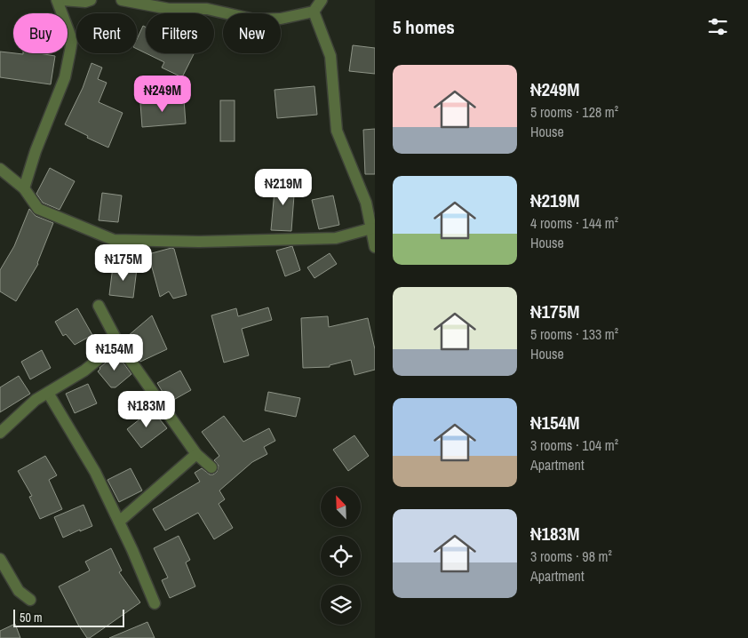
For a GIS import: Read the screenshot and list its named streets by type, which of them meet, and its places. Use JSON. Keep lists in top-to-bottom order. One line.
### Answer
{"scale_bar":"50 m","north":"top left","page":{"heading":"5 homes","chip":["Buy","Rent","Filters","New"],"list":[{"name":"₦249M","note":"5 rooms · 128 m² · House"},{"name":"₦219M","note":"4 rooms · 144 m² · House"},{"name":"₦175M","note":"5 rooms · 133 m² · House"},{"name":"₦154M","note":"3 rooms · 104 m² · Apartment"},{"name":"₦183M","note":"3 rooms · 98 m² · Apartment"}],"price":["₦249M","₦219M","₦175M","₦154M","₦183M"],"scale":"50 m"}}
